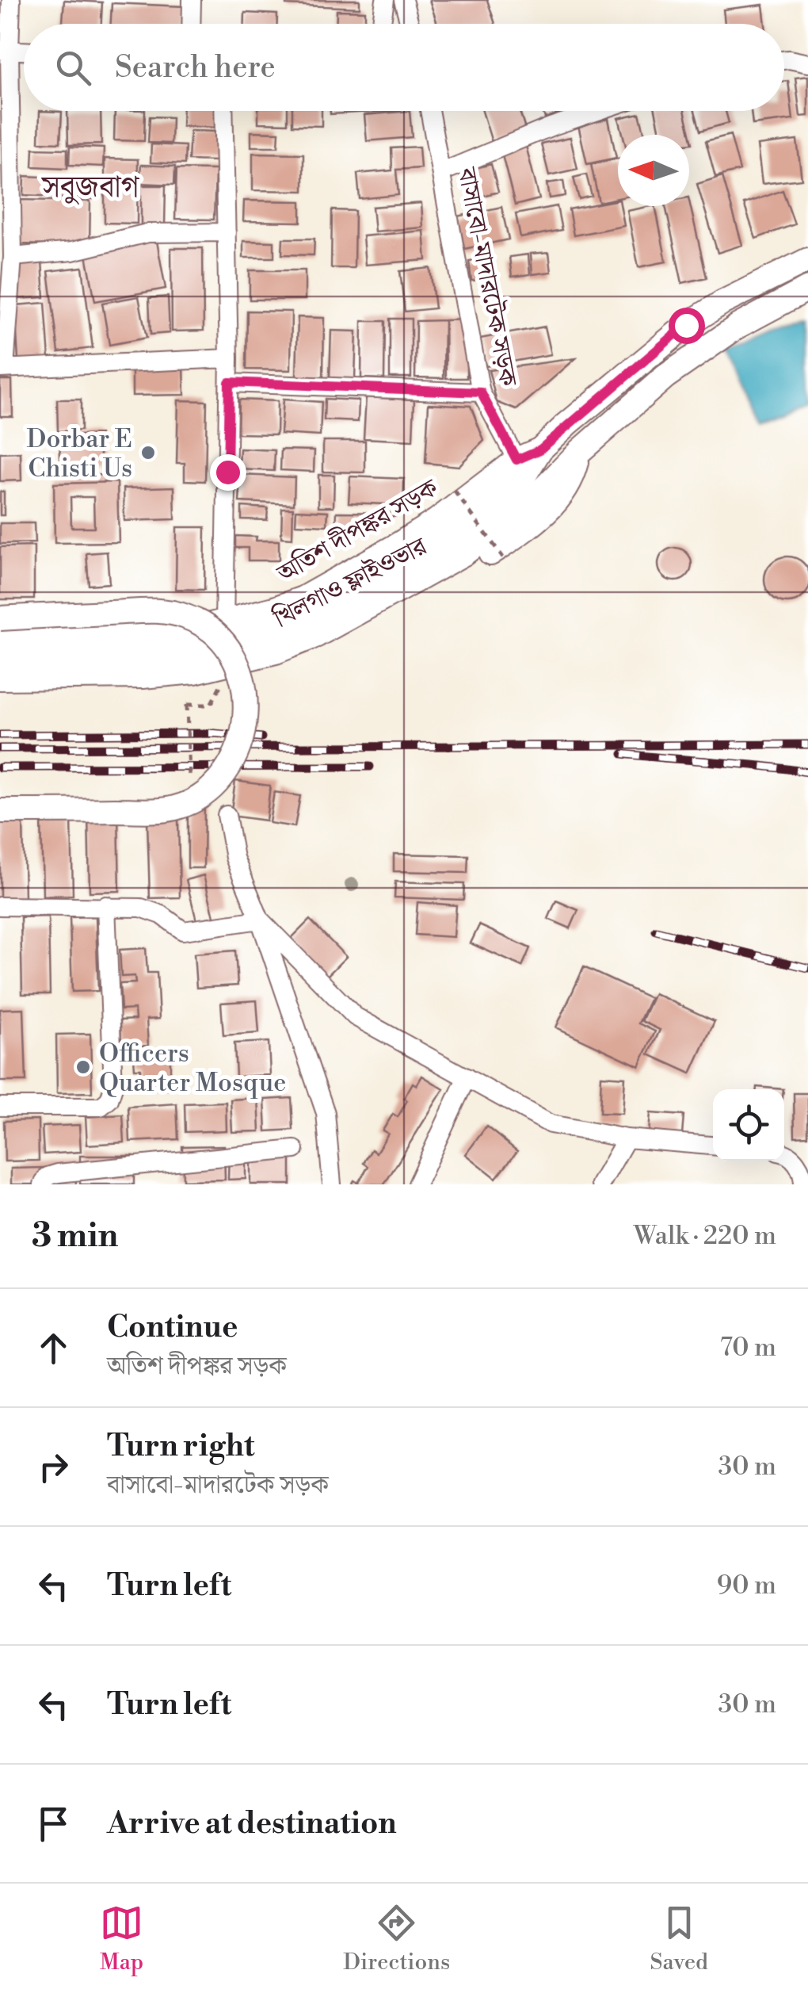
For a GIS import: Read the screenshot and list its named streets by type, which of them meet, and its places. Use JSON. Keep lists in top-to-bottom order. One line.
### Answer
{"streets":{"main road":["অতিশ দীপঙ্কর সড়ক","খিলগাও ফ্লাইওভার"],"street":["বাসাবো-মাদারটেক সড়ক"]},"crossings":[["বাসাবো-মাদারটেক সড়ক","অতিশ দীপঙ্কর সড়ক"],["বাসাবো-মাদারটেক সড়ক","খিলগাও ফ্লাইওভার"],["অতিশ দীপঙ্কর সড়ক","খিলগাও ফ্লাইওভার"]],"districts":["সবুজবাগ"],"places":["Dorbar E Chisti Us","Officers Quarter Mosque"],"north":"left","page":{"search":"Search here","heading":["3 min","Walk · 220 m"],"list":[["Continue","অতিশ দীপঙ্কর সড়ক","70 m"],["Turn right","বাসাবো-মাদারটেক সড়ক","30 m"],["Turn left","90 m"],["Turn left","30 m"],"Arrive at destination"],"nav":["Map","Directions","Saved"]}}
